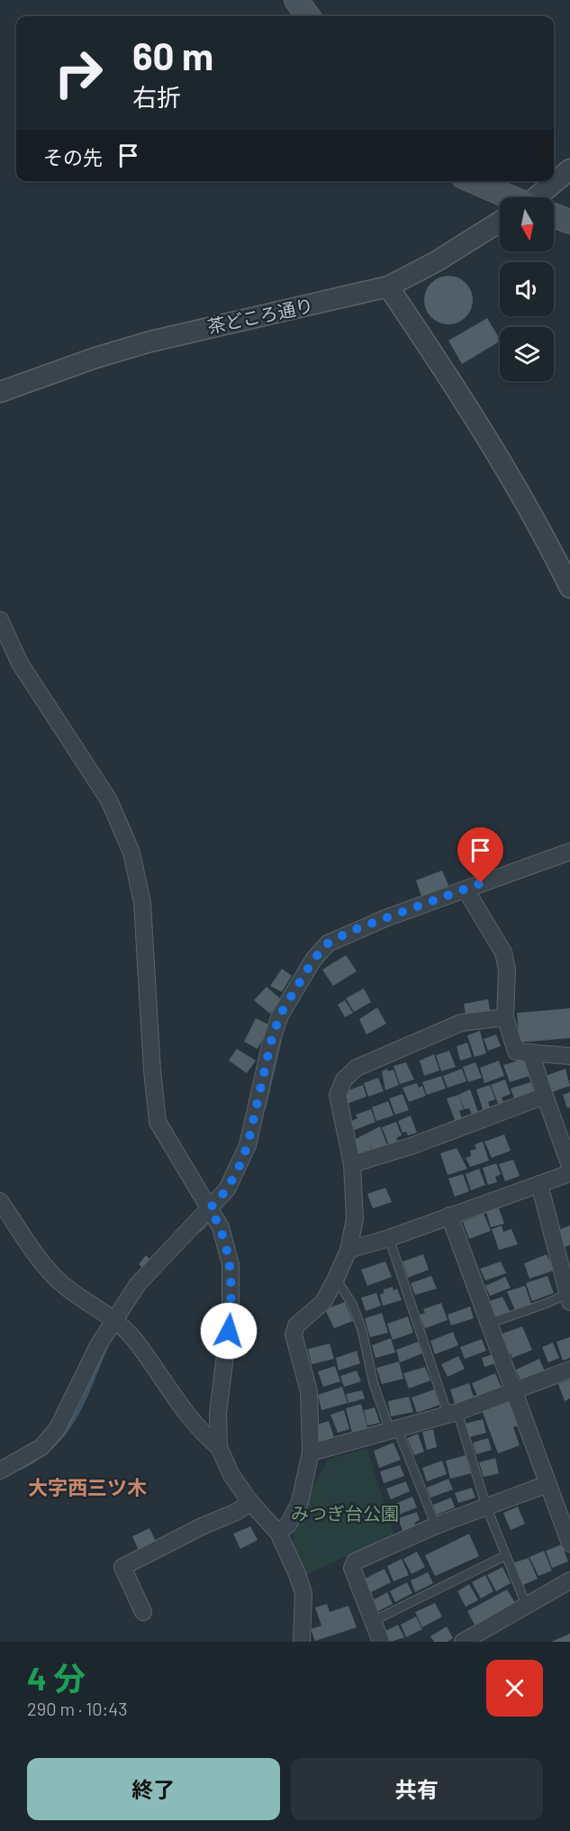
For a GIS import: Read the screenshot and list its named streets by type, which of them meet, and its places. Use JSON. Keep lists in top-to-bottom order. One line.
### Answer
{"streets":{"street":["茶どころ通り"]},"districts":["大字西三ツ木"],"parks":["みつぎ台公園"],"north":"bottom","page":{"turn":["60 m","右折"],"then":"その先","heading":["4 分","290 m · 10:43"],"buttons":["終了","共有"]}}
